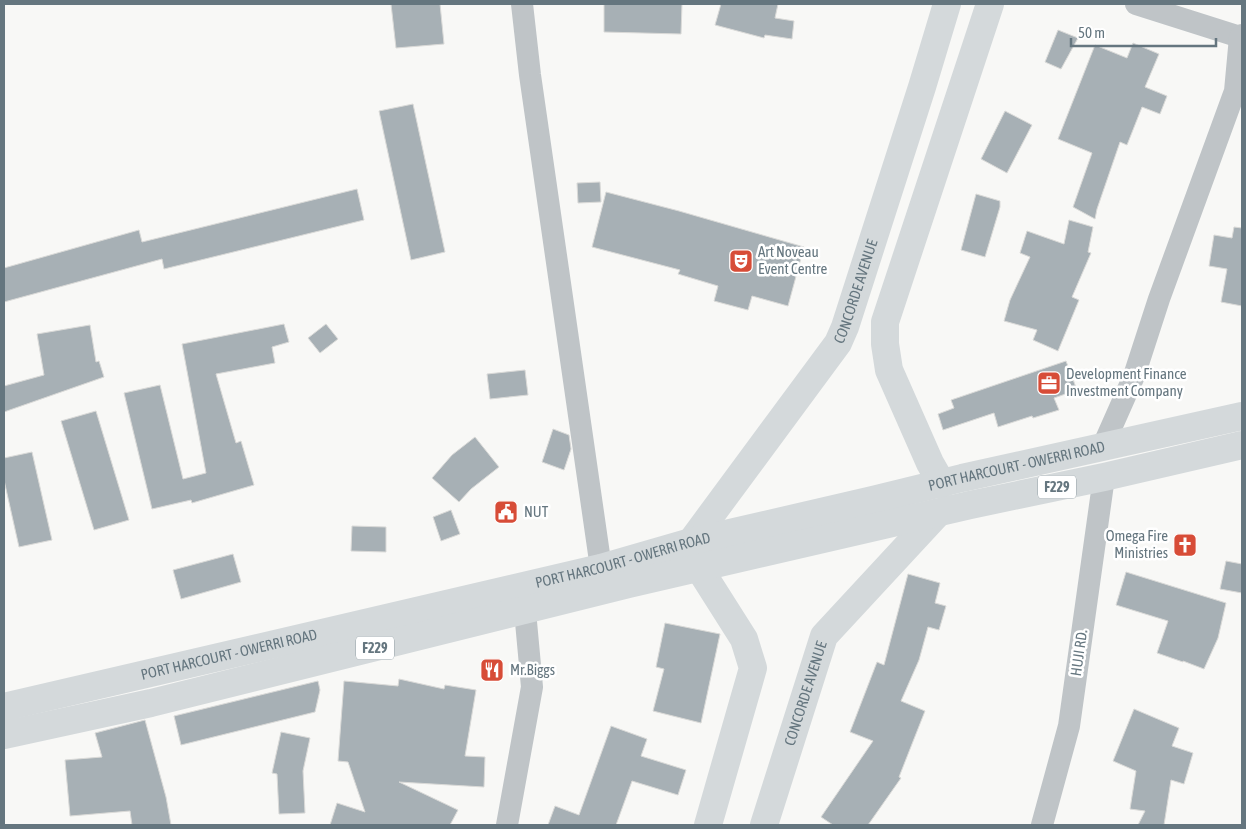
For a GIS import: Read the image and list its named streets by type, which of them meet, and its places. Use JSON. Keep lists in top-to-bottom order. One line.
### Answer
{"streets":{"main road":["CONCORDE AVENUE","PORT HARCOURT - OWERRI ROAD","F229"],"street":["HUJI RD."]},"crossings":[["CONCORDE AVENUE","PORT HARCOURT - OWERRI ROAD"],["PORT HARCOURT - OWERRI ROAD","HUJI RD."]],"places":{"theatre":["Art Noveau Event Centre"],"office":["Development Finance Investment Company"],"public building":["NUT"],"church":["Omega Fire Ministries"],"restaurant":["Mr.Biggs"]},"scale_bar":"50 m"}
